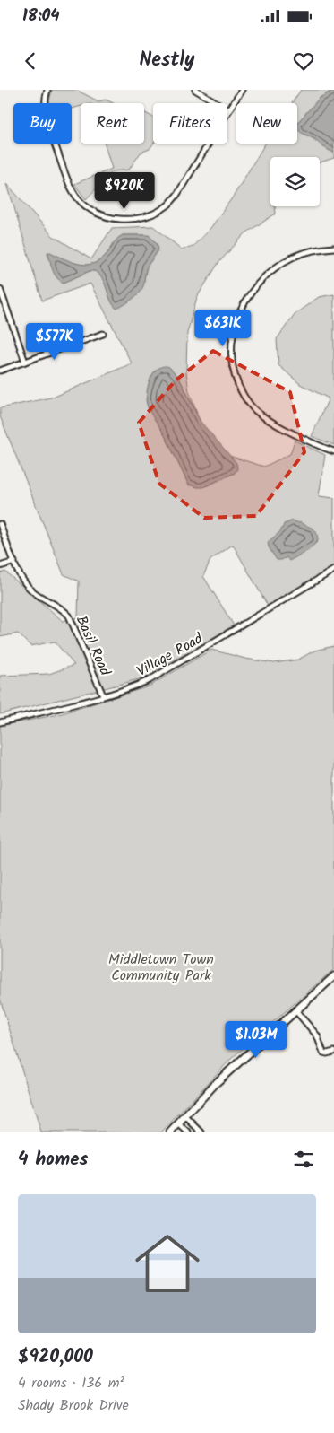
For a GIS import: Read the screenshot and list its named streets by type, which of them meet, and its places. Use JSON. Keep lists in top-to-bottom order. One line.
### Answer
{"streets":{"street":["Basil Road","Village Road"]},"crossings":[["Basil Road","Village Road"]],"parks":["Middletown Town Community Park"],"page":{"status":"18:04","header":"Nestly","chip":["Buy","Rent","Filters","New"],"price":["$920K","$631K","$577K","$1.03M"],"heading":"4 homes","list":[{"name":"$920,000","note":"4 rooms · 136 m² · Shady Brook Drive"}]}}
